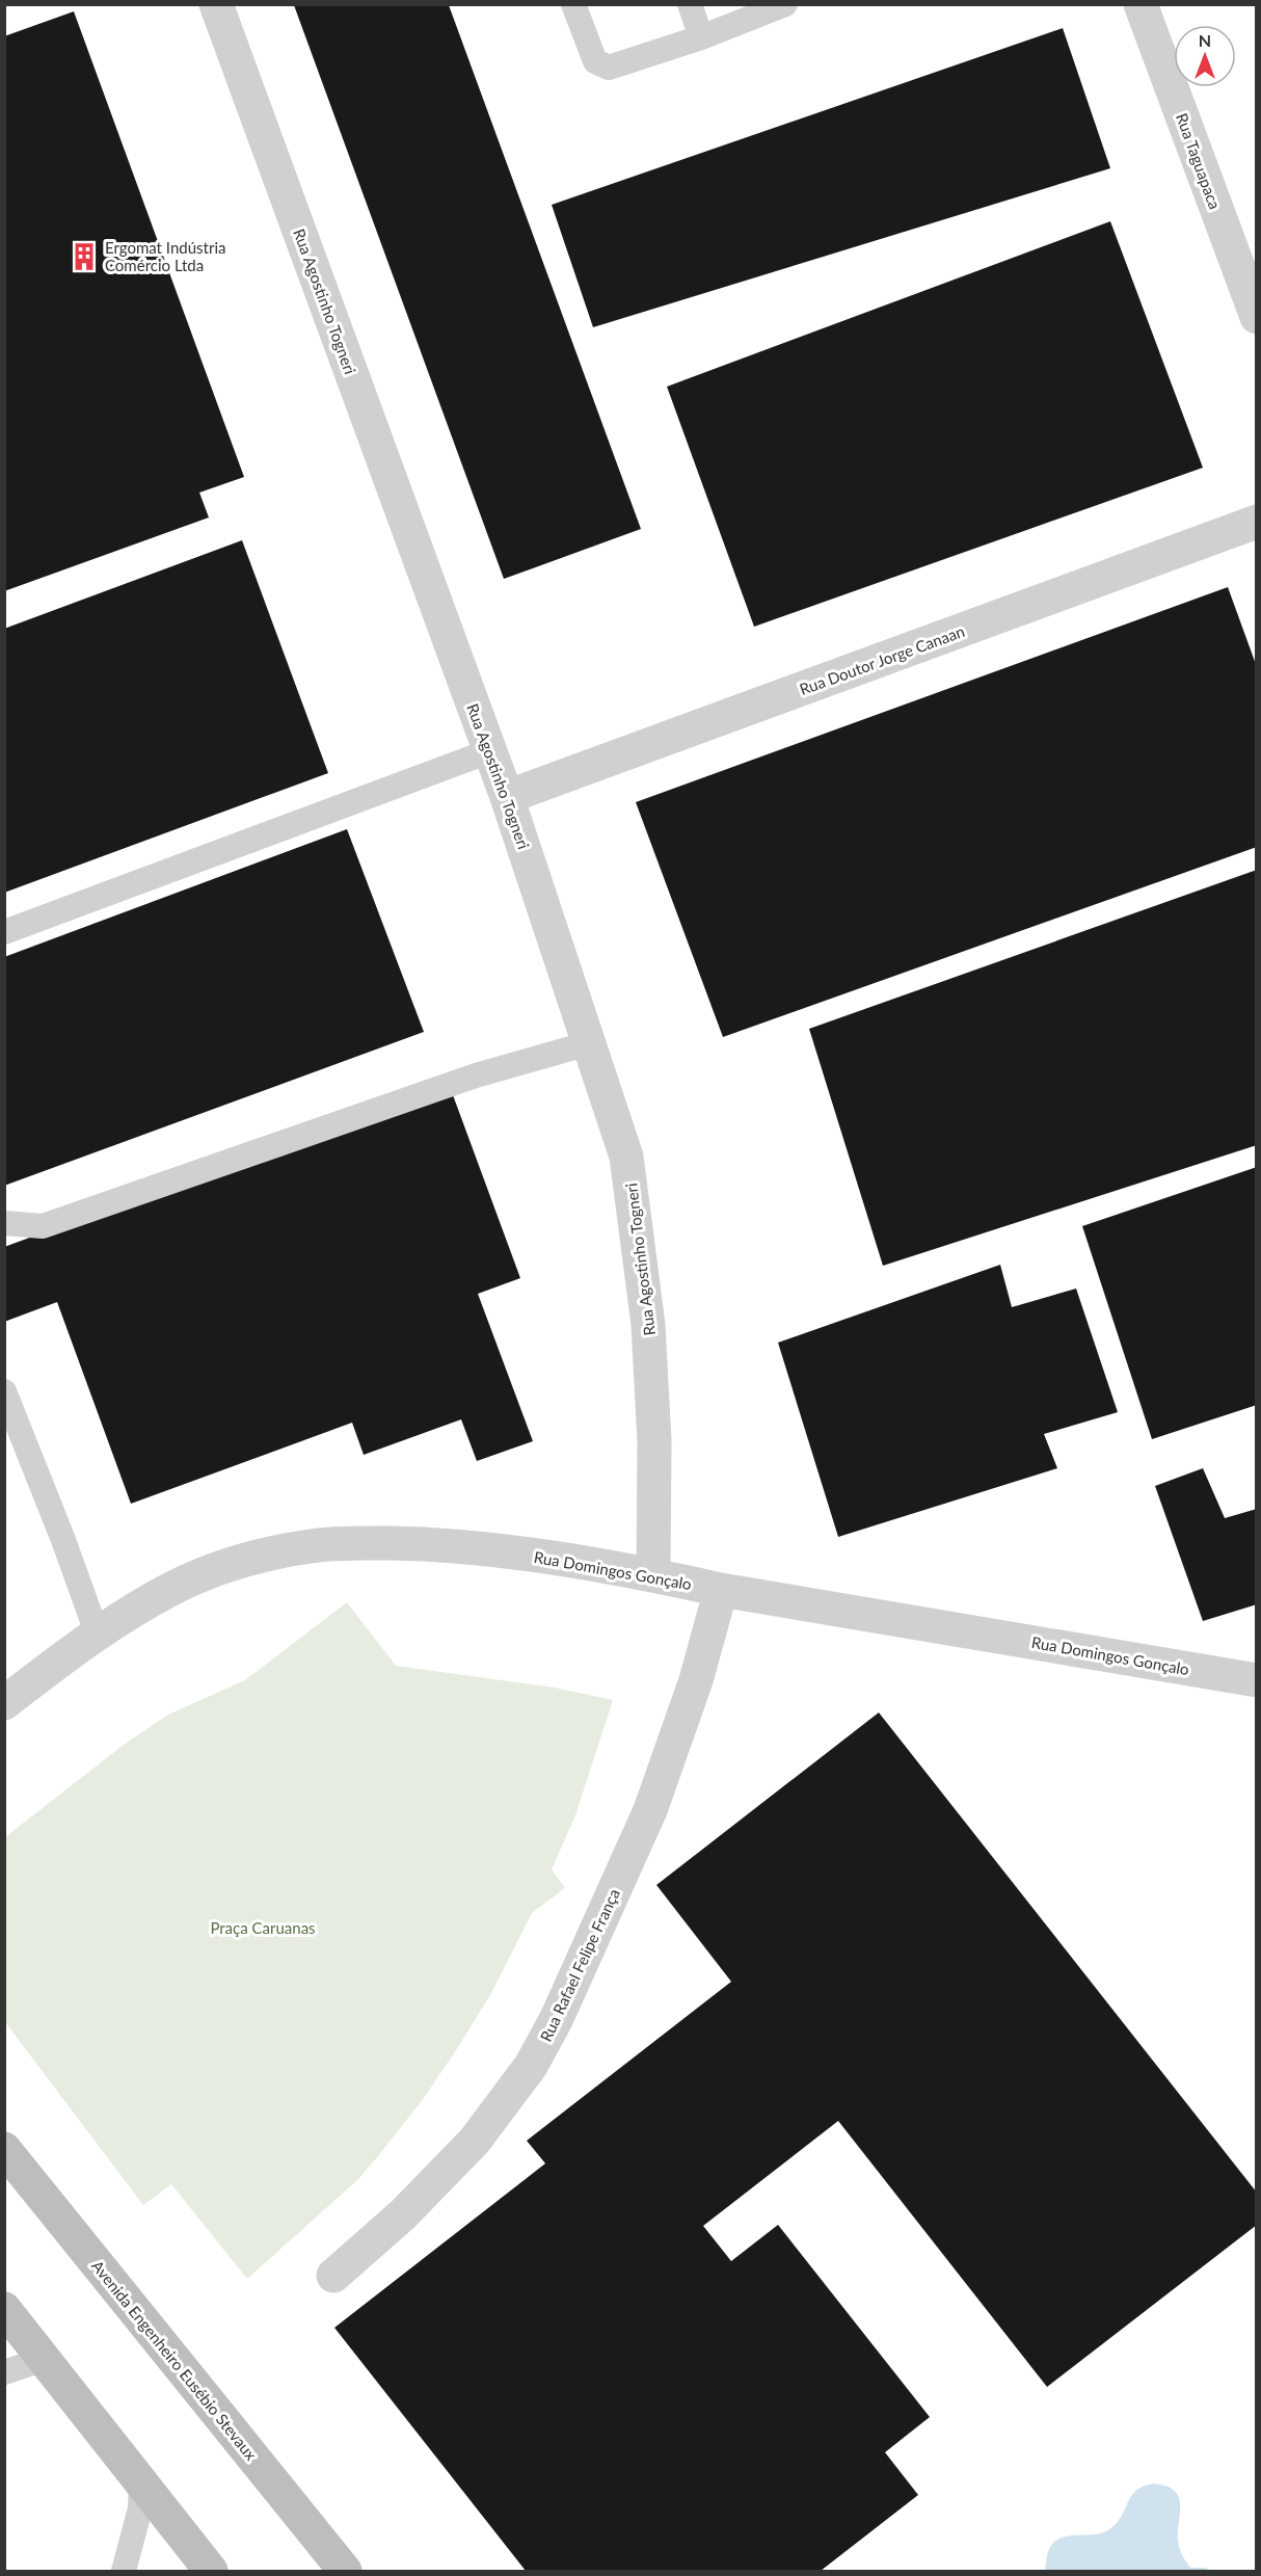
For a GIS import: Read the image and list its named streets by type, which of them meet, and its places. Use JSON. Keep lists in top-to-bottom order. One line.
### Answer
{"streets":{"main road":["Avenida Engenheiro Eusébio Stevaux"],"street":["Rua Taguapaca","Rua Agostinho Togneri","Rua Doutor Jorge Canaan","Rua Domingos Gonçalo","Rua Rafael Felipe França"]},"crossings":[["Rua Agostinho Togneri","Rua Doutor Jorge Canaan"],["Rua Agostinho Togneri","Rua Domingos Gonçalo"],["Rua Domingos Gonçalo","Rua Rafael Felipe França"]],"parks":["Praça Caruanas"],"places":{"building":["Ergomat Indústria Comércio Ltda"]},"north":"top"}
